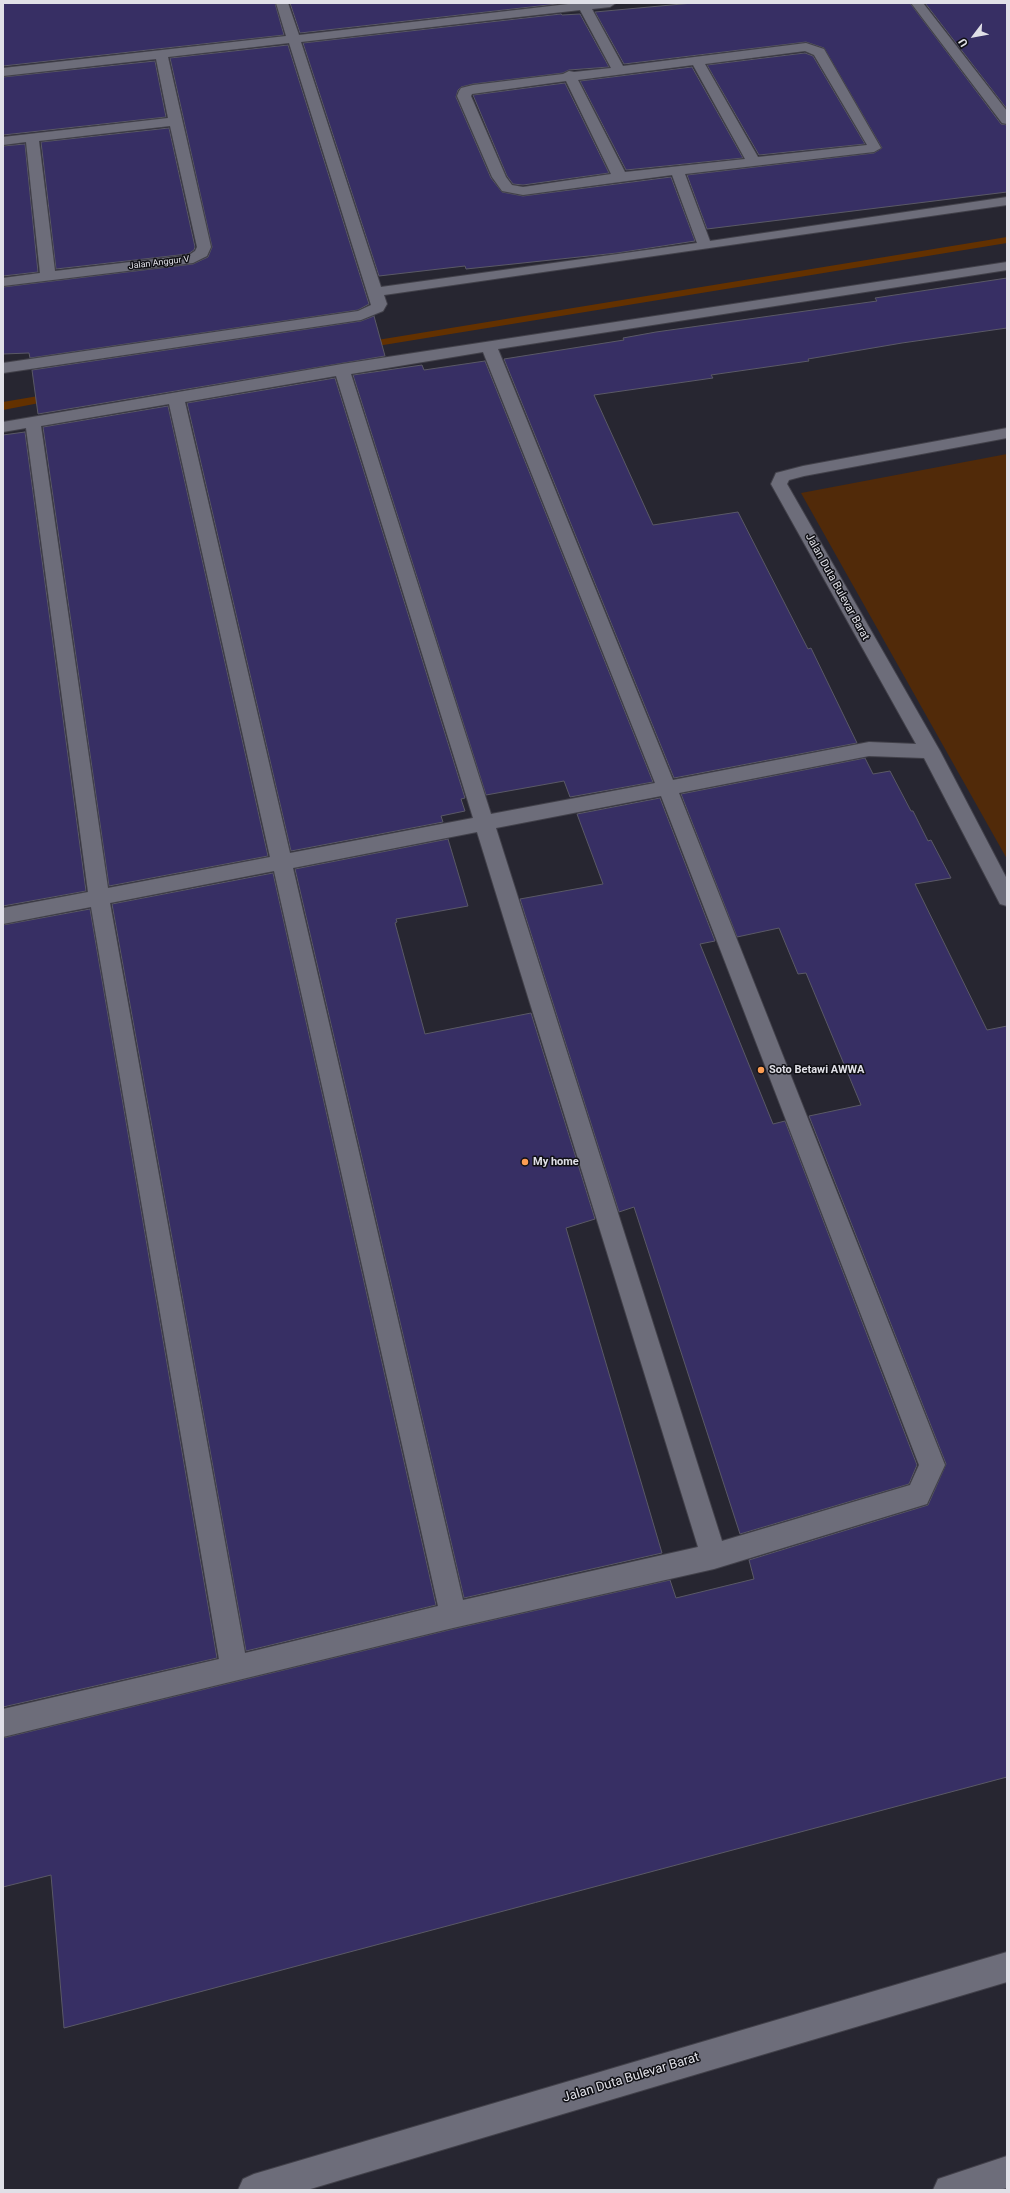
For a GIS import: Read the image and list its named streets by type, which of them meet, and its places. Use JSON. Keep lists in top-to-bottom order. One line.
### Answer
{"streets":{"street":["Jalan Anggur V","Jalan Duta Bulevar Barat"]},"places":["Soto Betawi AWWA","My home"],"north":"bottom left"}
